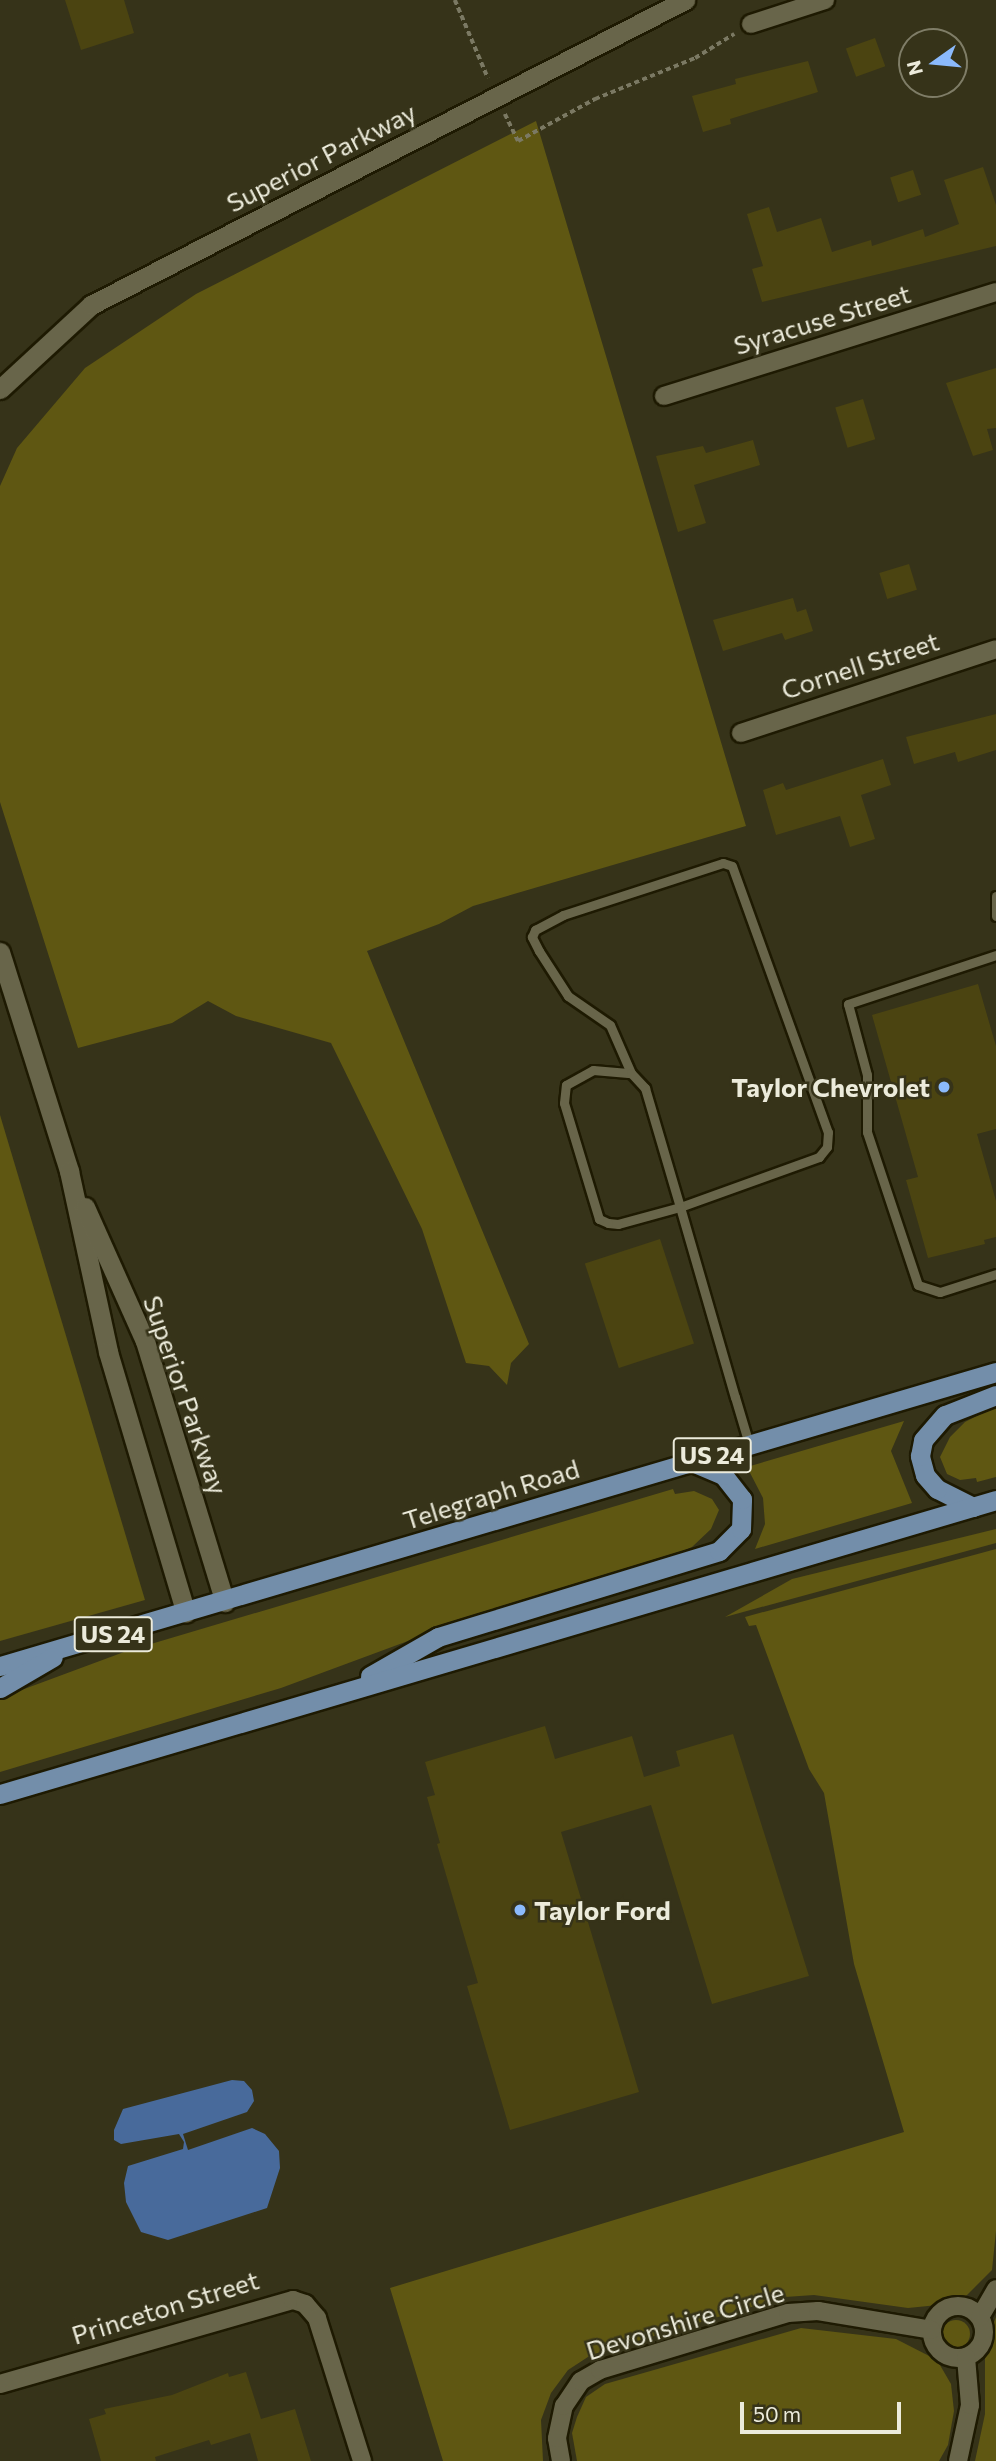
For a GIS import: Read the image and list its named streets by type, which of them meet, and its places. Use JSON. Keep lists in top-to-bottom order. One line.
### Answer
{"streets":{"main road":["Superior Parkway","US 24","Telegraph Road"],"street":["Syracuse Street","Cornell Street","Princeton Street","Devonshire Circle"]},"crossings":[["Superior Parkway","Telegraph Road"]],"places":["Taylor Chevrolet","Taylor Ford"],"scale_bar":"50 m","north":"left"}
